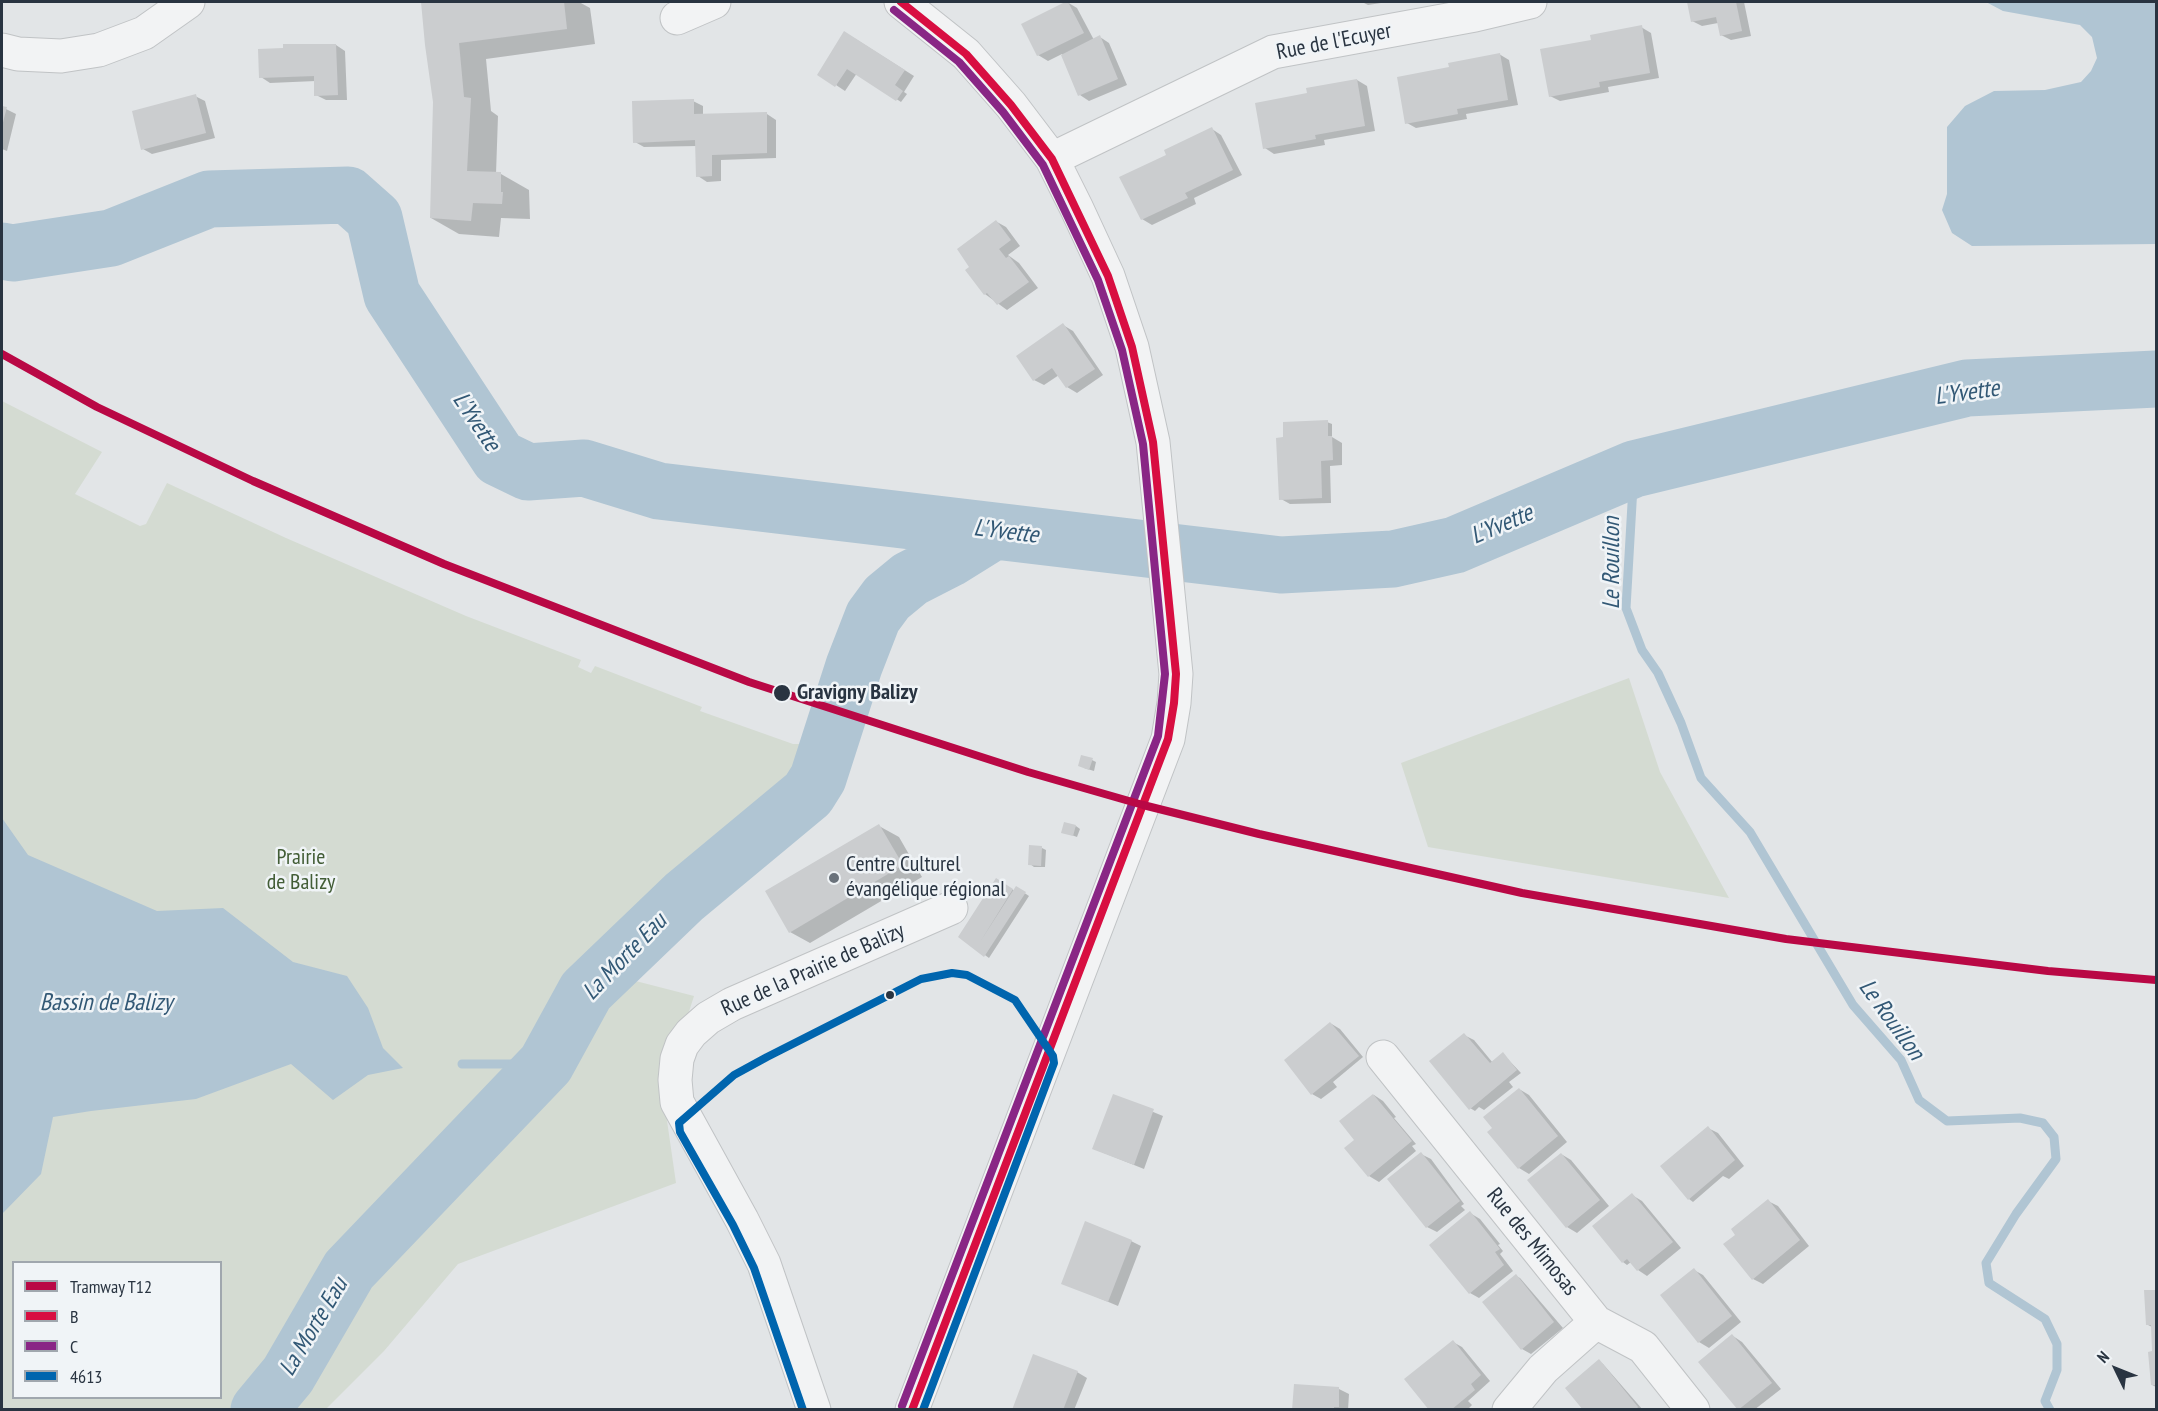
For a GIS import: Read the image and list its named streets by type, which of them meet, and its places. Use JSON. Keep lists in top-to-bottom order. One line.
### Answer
{"streets":{"street":["Rue de l'Ecuyer","Rue de la Prairie de Balizy","Rue des Mimosas"]},"water":["L'Yvette","Le Rouillon","La Morte Eau","Bassin de Balizy"],"parks":["Prairie de Balizy"],"places":["Gravigny Balizy","Centre Culturel évangélique régional"],"lines":["transit line B","transit line C","tram line T12","transit line 4613"],"legend":["Tramway T12","B","C","4613"],"north":"top left"}
